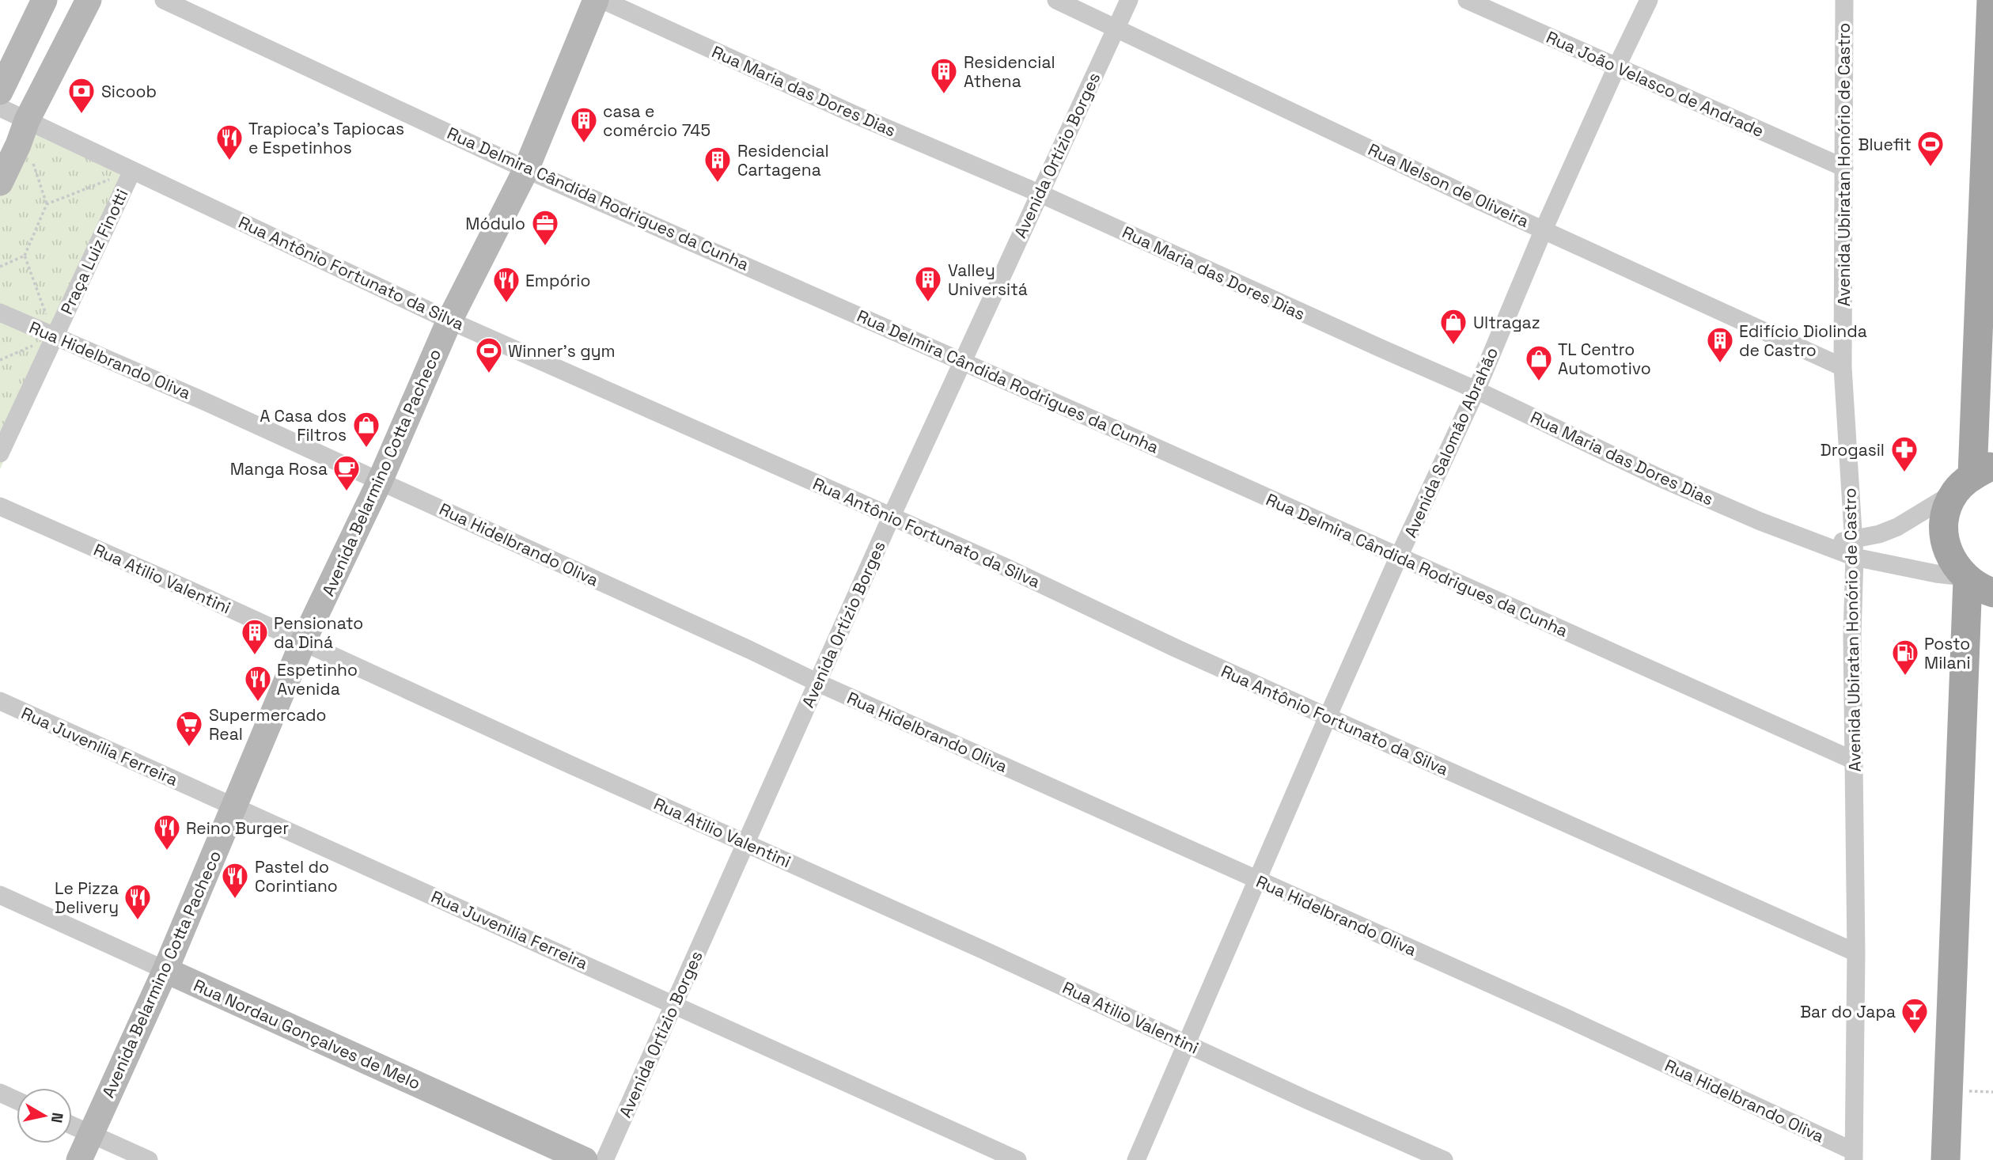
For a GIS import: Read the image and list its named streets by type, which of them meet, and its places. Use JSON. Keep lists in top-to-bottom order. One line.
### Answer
{"streets":{"street":["Rua João Velasco de Andrade","Rua Maria das Dores Dias","Avenida Ortízio Borges","Avenida Ubiratan Honório de Castro","Rua Nelson de Oliveira","Rua Delmira Cândida Rodrigues da Cunha","Praça Luiz Finotti","Rua Antônio Fortunato da Silva","Rua Hidelbrando Oliva","Avenida Salomão Abrahão","Avenida Belarmino Cotta Pacheco","Rua Atilio Valentini","Rua Juvenilia Ferreira","Rua Nordau Gonçalves de Melo"]},"crossings":[["Rua João Velasco de Andrade","Avenida Ubiratan Honório de Castro"],["Rua João Velasco de Andrade","Avenida Salomão Abrahão"],["Rua Maria das Dores Dias","Avenida Ortízio Borges"],["Rua Maria das Dores Dias","Avenida Ubiratan Honório de Castro"],["Rua Maria das Dores Dias","Avenida Salomão Abrahão"],["Avenida Ortízio Borges","Rua Nelson de Oliveira"],["Avenida Ortízio Borges","Rua Delmira Cândida Rodrigues da Cunha"],["Avenida Ortízio Borges","Rua Antônio Fortunato da Silva"],["Avenida Ortízio Borges","Rua Hidelbrando Oliva"],["Avenida Ortízio Borges","Rua Atilio Valentini"],["Avenida Ortízio Borges","Rua Juvenilia Ferreira"],["Avenida Ubiratan Honório de Castro","Rua Nelson de Oliveira"],["Avenida Ubiratan Honório de Castro","Rua Delmira Cândida Rodrigues da Cunha"],["Avenida Ubiratan Honório de Castro","Rua Antônio Fortunato da Silva"],["Avenida Ubiratan Honório de Castro","Rua Hidelbrando Oliva"],["Rua Nelson de Oliveira","Avenida Salomão Abrahão"],["Rua Delmira Cândida Rodrigues da Cunha","Avenida Salomão Abrahão"],["Rua Delmira Cândida Rodrigues da Cunha","Avenida Belarmino Cotta Pacheco"],["Praça Luiz Finotti","Rua Antônio Fortunato da Silva"],["Praça Luiz Finotti","Rua Hidelbrando Oliva"],["Rua Antônio Fortunato da Silva","Avenida Salomão Abrahão"],["Rua Antônio Fortunato da Silva","Avenida Belarmino Cotta Pacheco"],["Rua Hidelbrando Oliva","Avenida Salomão Abrahão"],["Rua Hidelbrando Oliva","Avenida Belarmino Cotta Pacheco"],["Avenida Salomão Abrahão","Rua Atilio Valentini"],["Avenida Belarmino Cotta Pacheco","Rua Atilio Valentini"],["Avenida Belarmino Cotta Pacheco","Rua Juvenilia Ferreira"],["Avenida Belarmino Cotta Pacheco","Rua Nordau Gonçalves de Melo"]],"places":{"building":["Residencial Athena","casa e comércio 745","Residencial Cartagena","Valley Universitá","Edifício Diolinda de Castro","Pensionato da Diná"],"bank":["Sicoob"],"restaurant":["Trapioca's Tapiocas e Espetinhos","Empório","Espetinho Avenida","Reino Burger","Pastel do Corintiano","Le Pizza Delivery"],"sports":["Bluefit","Winner's gym"],"office":["Módulo"],"shop":["Ultragaz","TL Centro Automotivo","A Casa dos Filtros"],"pharmacy":["Drogasil"],"cafe":["Manga Rosa"],"fuel station":["Posto Milani"],"supermarket":["Supermercado Real"],"bar":["Bar do Japa"]},"north":"right"}
